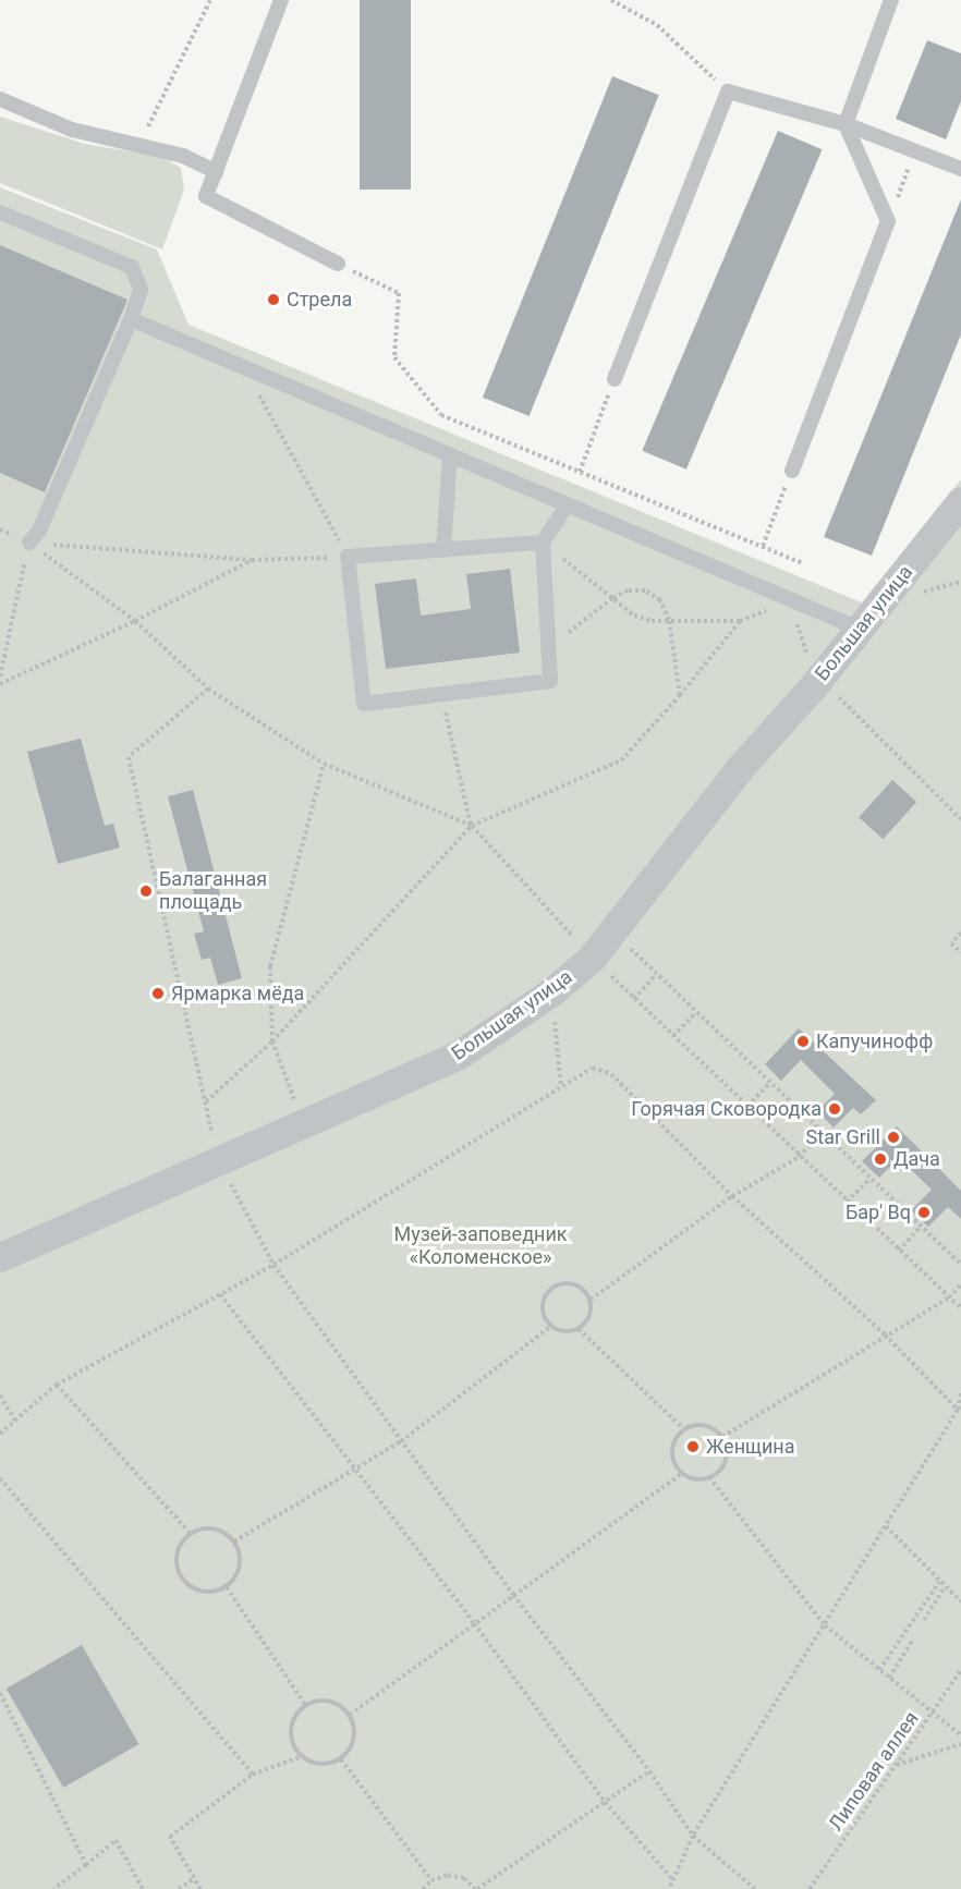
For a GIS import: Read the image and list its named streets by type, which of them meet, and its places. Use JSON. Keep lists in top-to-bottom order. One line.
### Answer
{"streets":{"street":["Большая улица"],"path":["Липовая аллея"]},"parks":["Музей-заповедник «Коломенское»"],"places":["Стрела","Балаганная площадь","Ярмарка мёда","Капучинофф","Горячая Сковородка","Star Grill","Дача","Бар' Bq","Женщина"]}
